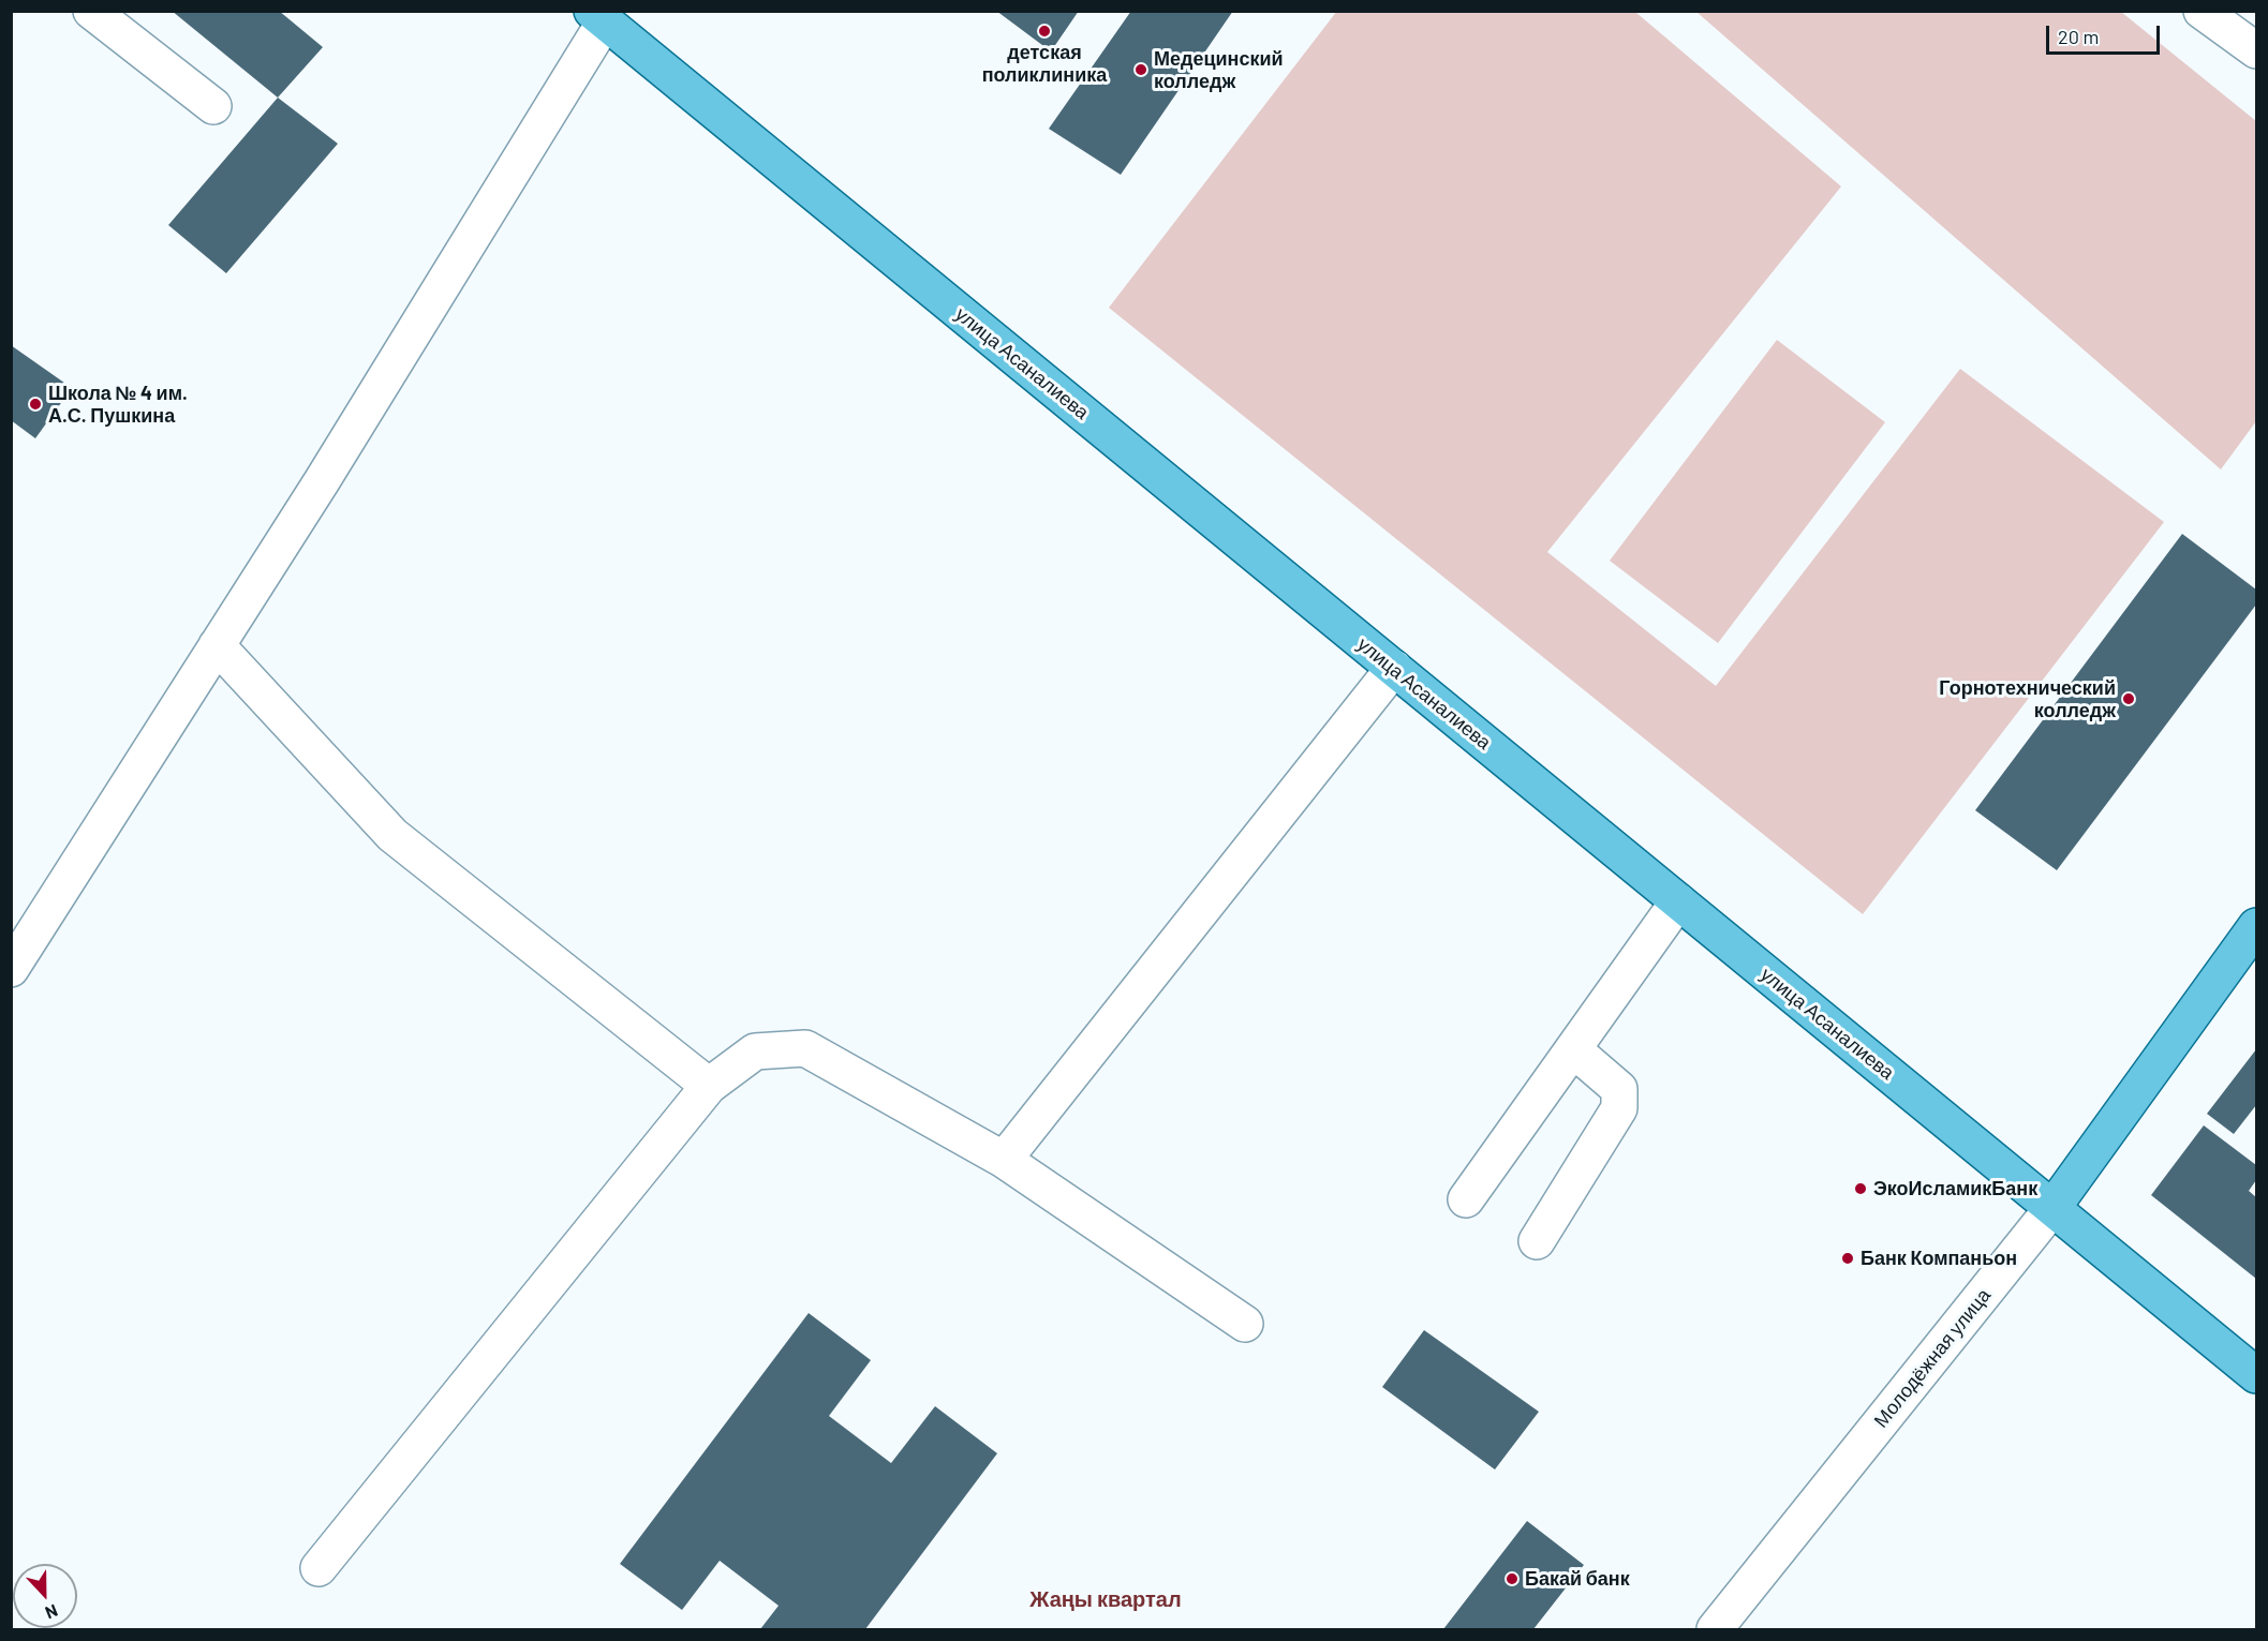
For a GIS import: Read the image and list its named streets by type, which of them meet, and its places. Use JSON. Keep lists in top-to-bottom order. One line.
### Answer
{"streets":{"main road":["улица Асаналиева","Молодёжная улица"]},"crossings":[["улица Асаналиева","Молодёжная улица"]],"districts":["Жаңы квартал"],"places":["детская поликлиника","Медецинский колледж","Школа № 4 им. А.С. Пушкина","Горнотехнический колледж","ЭкоИсламикБанк","Банк Компаньон","Бакай банк"],"scale_bar":"20 m","north":"bottom"}
